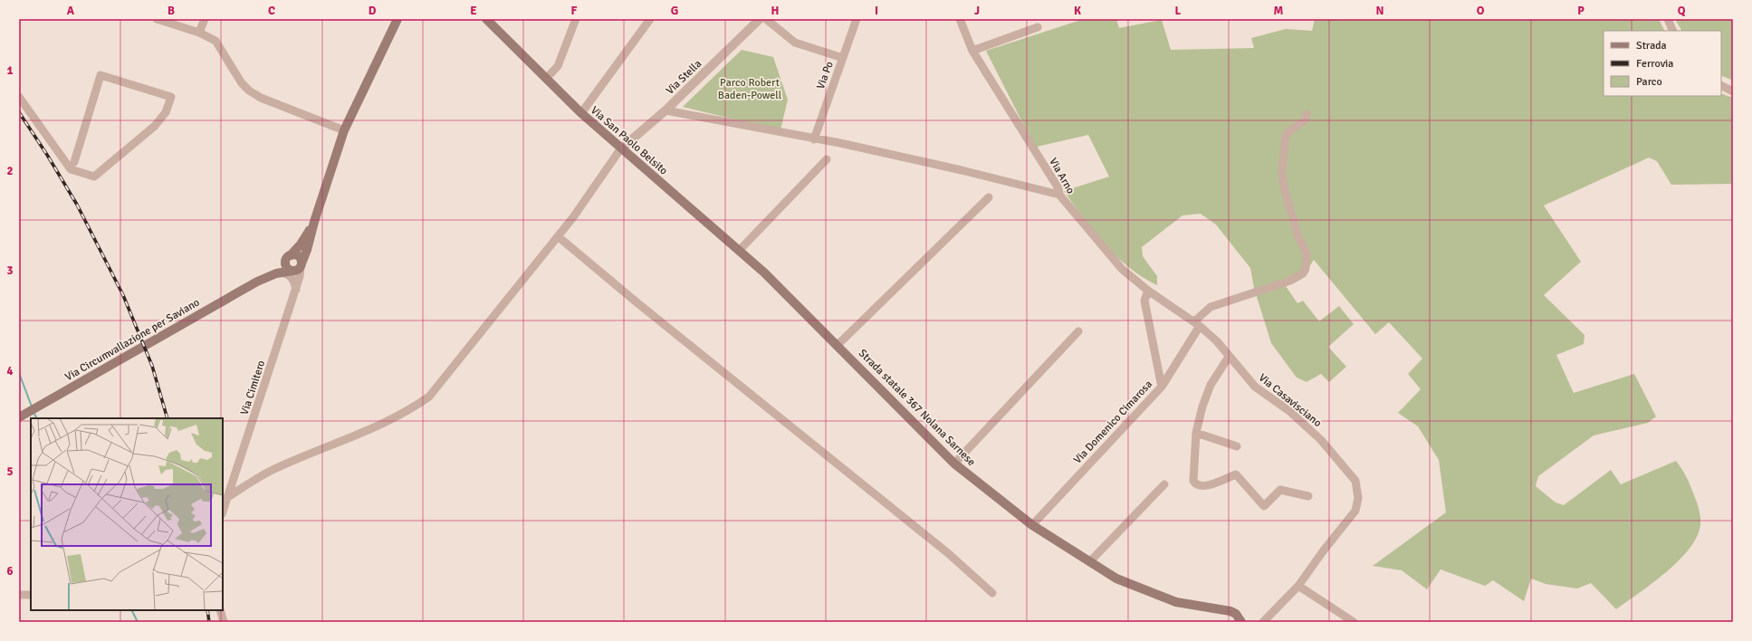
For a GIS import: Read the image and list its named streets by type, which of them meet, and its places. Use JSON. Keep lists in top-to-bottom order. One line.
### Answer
{"streets":{"main road":["Via San Paolo Belsito","Via Circumvallazione per Saviano","Strada statale 367 Nolana Sarnese"],"street":["Via Po","Via Stella","Via Arno","Via Cimitero","Via Casavisciano","Via Domenico Cimarosa"]},"crossings":[["Via Stella","Via San Paolo Belsito"],["Via San Paolo Belsito","Strada statale 367 Nolana Sarnese"],["Via Arno","Via Casavisciano"],["Via Arno","Via Domenico Cimarosa"],["Via Circumvallazione per Saviano","Via Cimitero"],["Via Casavisciano","Via Domenico Cimarosa"],["Strada statale 367 Nolana Sarnese","Via Domenico Cimarosa"]],"parks":["Parco Robert Baden-Powell"],"legend":["Strada","Ferrovia","Parco"],"grid":{"columns":["A","B","C","D","E","F","G","H","I","J","K","L","M","N","O","P","Q"],"rows":["1","2","3","4","5","6"]}}
